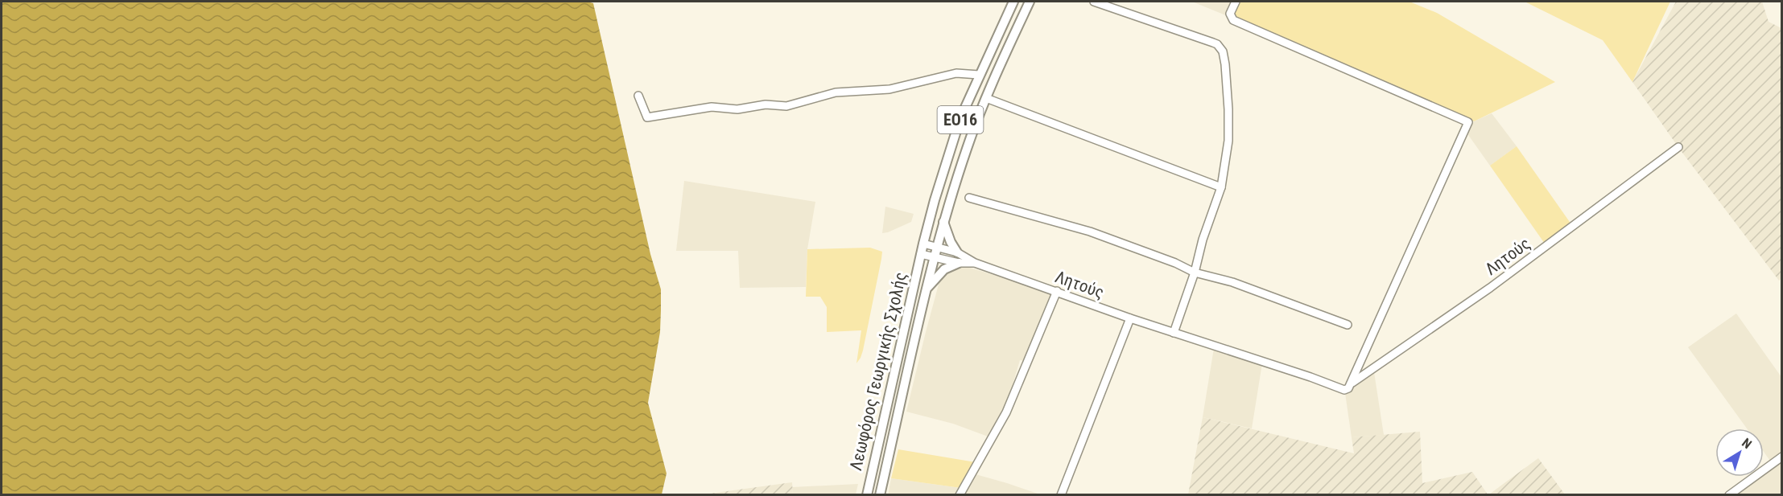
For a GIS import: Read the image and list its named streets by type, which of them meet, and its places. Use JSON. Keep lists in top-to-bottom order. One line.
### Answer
{"streets":{"main road":["ΕΟ16","Λεωφόρος Γεωργικής Σχολής"],"street":["Λητούς"]},"crossings":[["ΕΟ16","Λητούς"],["ΕΟ16","Λεωφόρος Γεωργικής Σχολής"],["Λητούς","Λεωφόρος Γεωργικής Σχολής"]],"north":"top right"}
